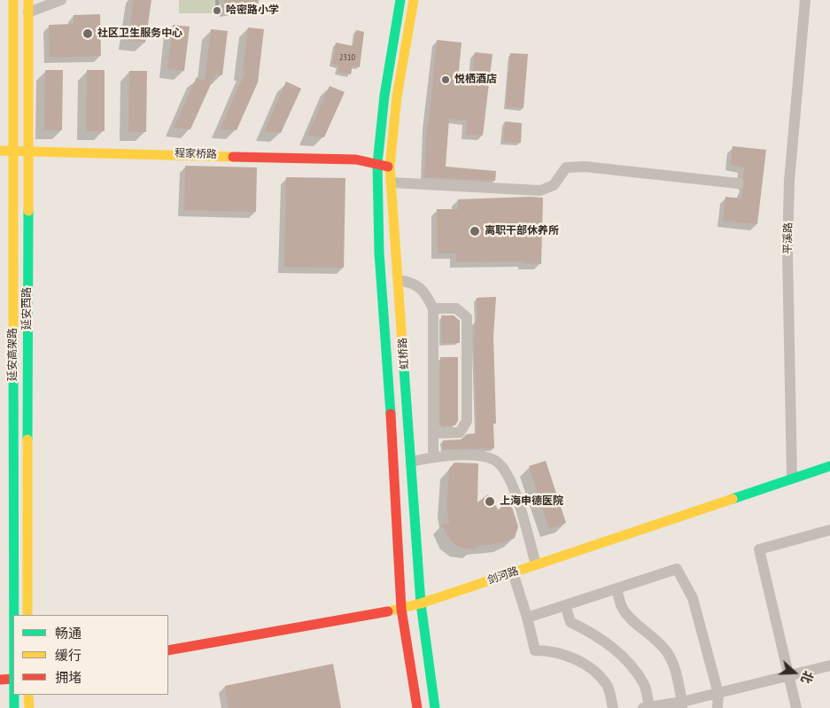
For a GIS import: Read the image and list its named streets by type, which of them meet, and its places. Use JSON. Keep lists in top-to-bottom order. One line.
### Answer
{"streets":{"main road":["程家桥路","延安西路","虹桥路","延安高架路","剑河路"],"street":["平溪路"]},"crossings":[["程家桥路","延安西路"],["程家桥路","虹桥路"],["平溪路","剑河路"],["虹桥路","剑河路"]],"places":["哈密路小学","社区卫生服务中心","悦栖酒店","离职干部休养所","上海申德医院"],"house_numbers":["2310"],"legend":["畅通","缓行","拥堵"],"north":"right"}
